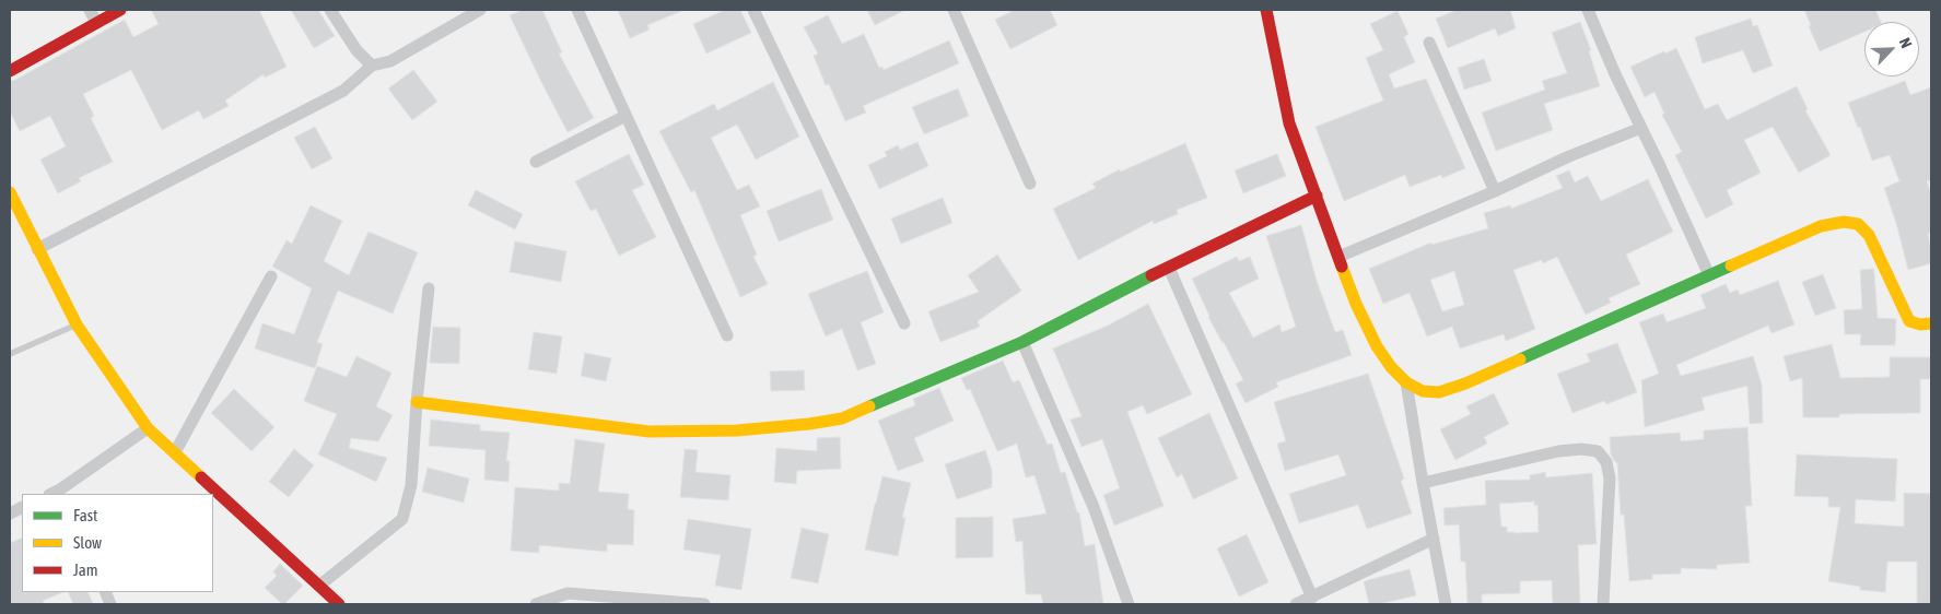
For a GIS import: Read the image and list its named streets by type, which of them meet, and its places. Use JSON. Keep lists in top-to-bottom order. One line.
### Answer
{"legend":["Fast","Slow","Jam"],"north":"top right"}
